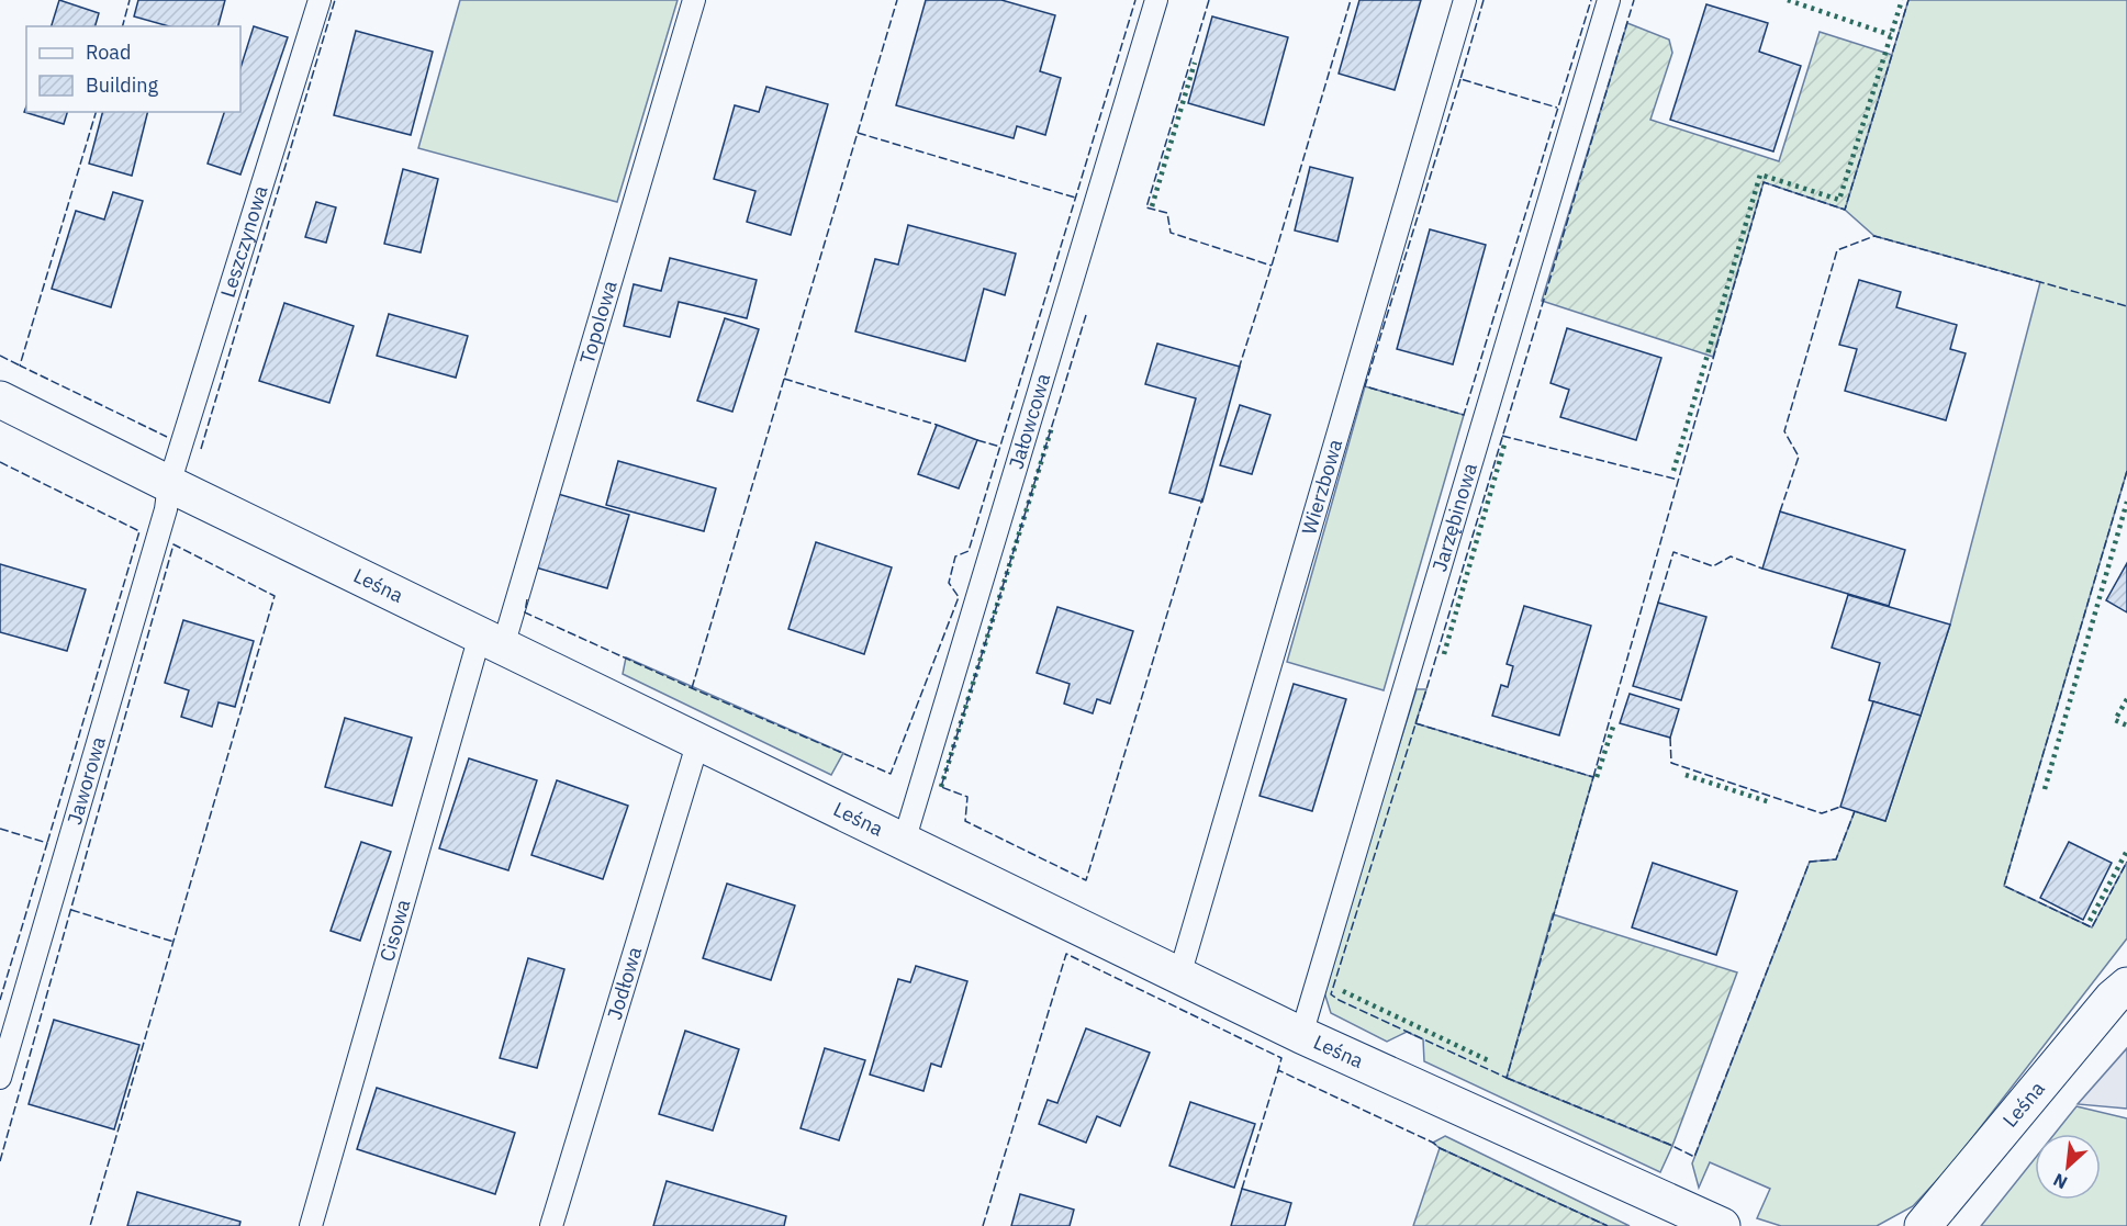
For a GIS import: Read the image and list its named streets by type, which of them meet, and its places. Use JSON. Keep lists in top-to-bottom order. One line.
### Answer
{"streets":{"street":["Leśna"],"lane":["Leszczynowa","Topolowa","Jałowcowa","Wierzbowa","Jarzębinowa","Jaworowa","Cisowa","Jodłowa"]},"crossings":[["Leszczynowa","Leśna"],["Leszczynowa","Jaworowa"],["Topolowa","Leśna"],["Topolowa","Cisowa"],["Jałowcowa","Leśna"],["Wierzbowa","Leśna"],["Jarzębinowa","Leśna"],["Leśna","Jaworowa"],["Leśna","Cisowa"],["Leśna","Jodłowa"]],"legend":["Road","Building"],"north":"bottom left"}
